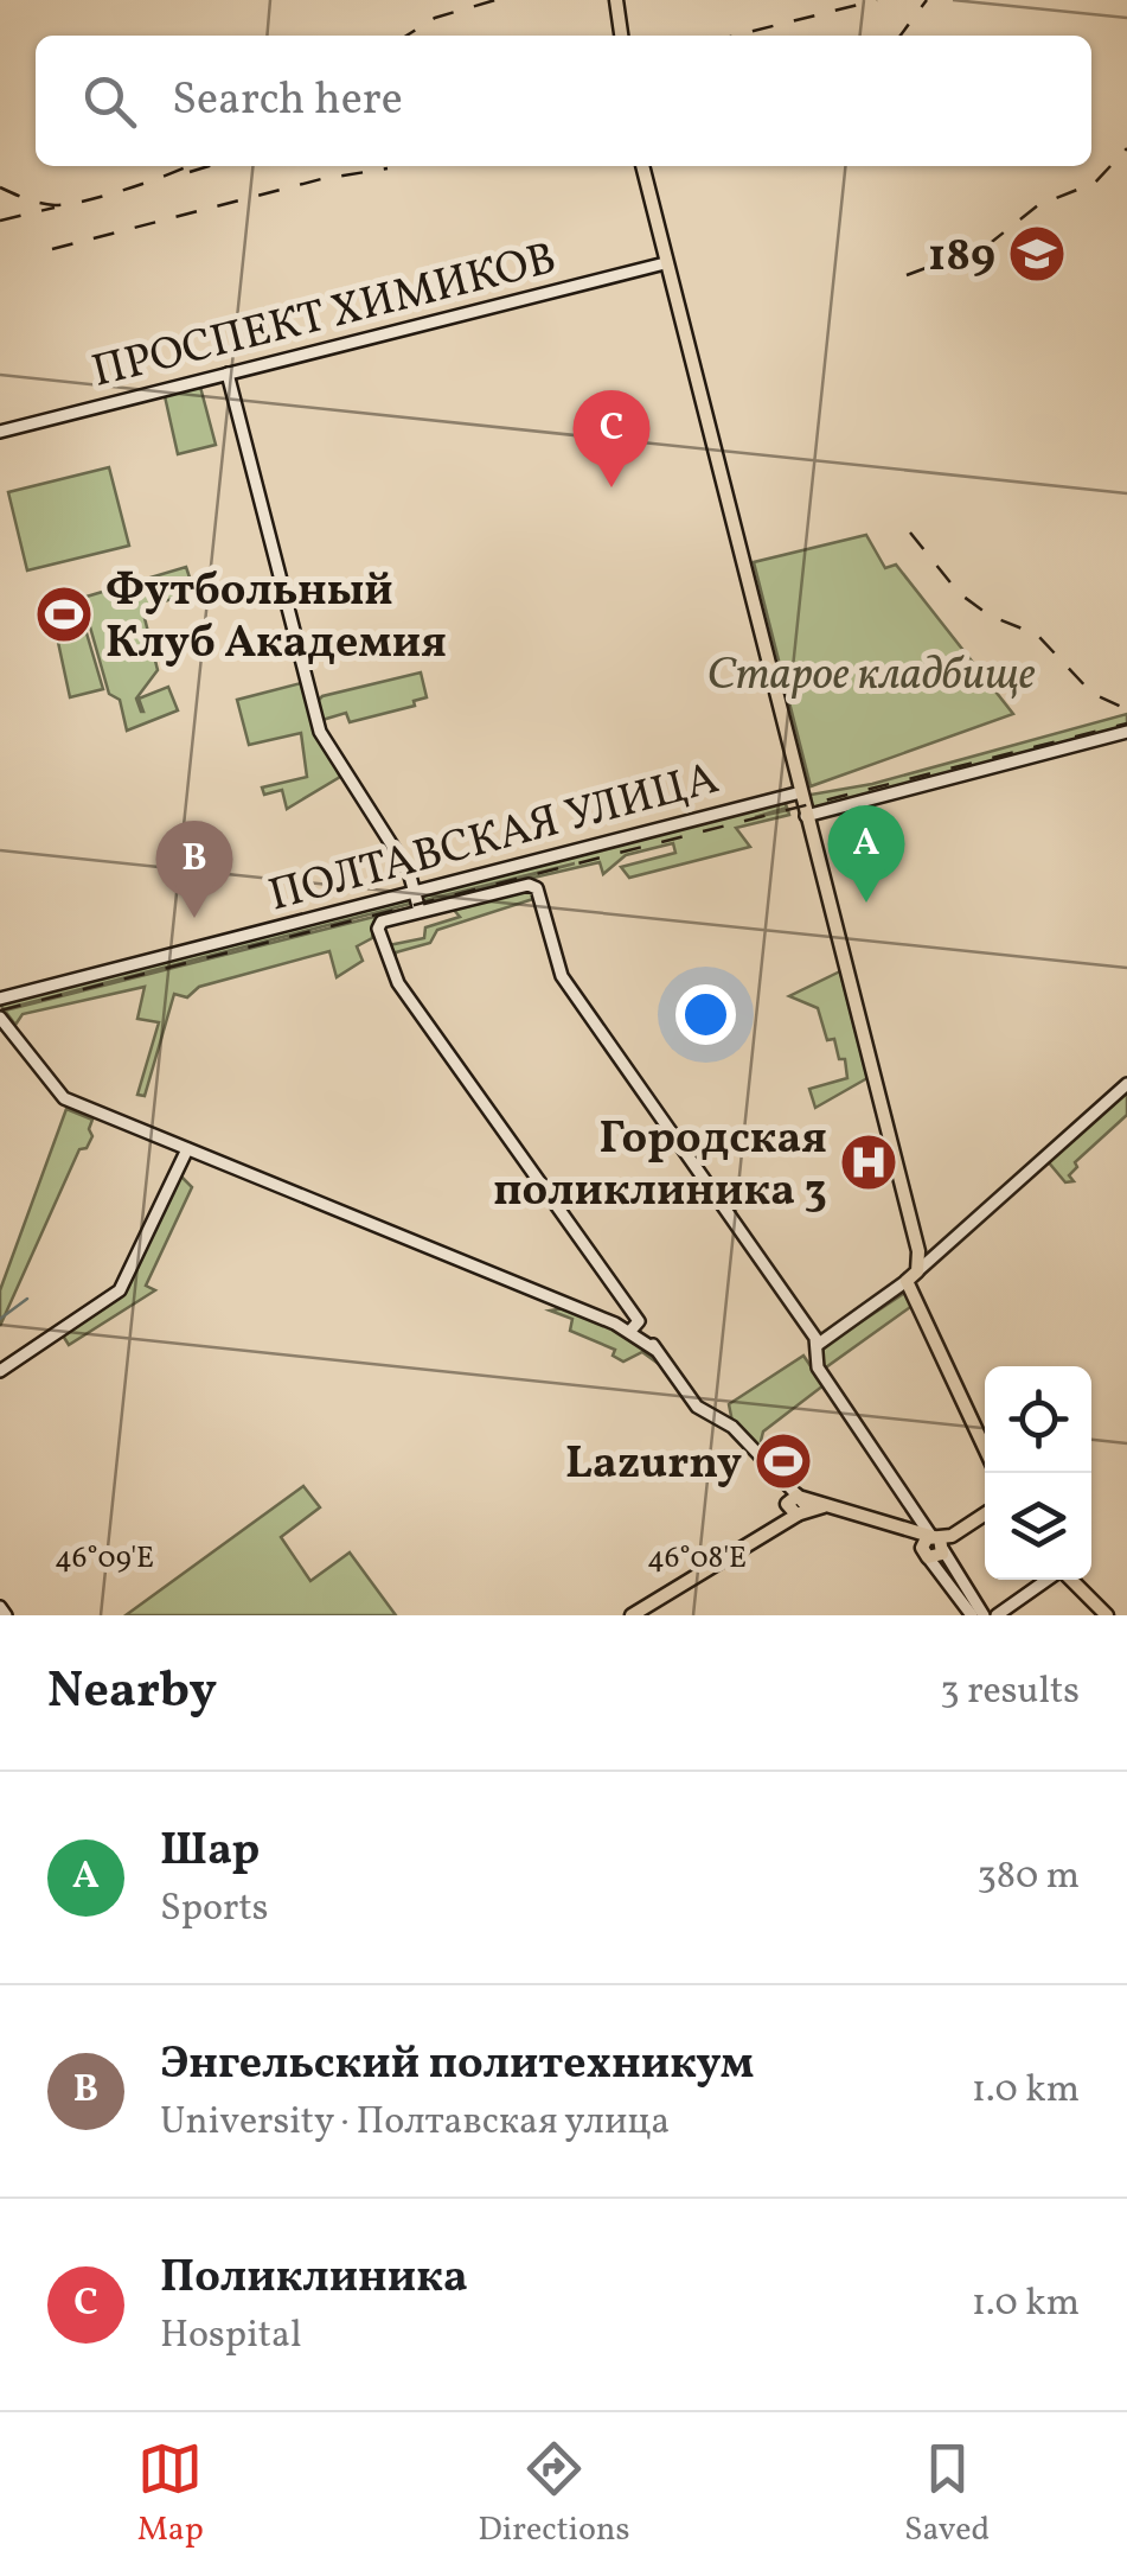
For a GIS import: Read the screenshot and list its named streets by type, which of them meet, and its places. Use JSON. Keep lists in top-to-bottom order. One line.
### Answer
{"streets":{"street":["ПРОСПЕКТ ХИМИКОВ","ПОЛТАВСКАЯ УЛИЦА"]},"parks":["Старое кладбище"],"places":{"school or university":["189"],"sports":["Футбольный Клуб Академия","Lazurny"],"hospital":["Городская поликлиника 3"]},"page":{"search":"Search here","pins":["C","A","B"],"heading":["Nearby","3 results"],"list":[{"mark":"A","name":"Шар","note":"Sports","value":"380 m"},{"mark":"B","name":"Энгельский политехникум","note":"University · Полтавская улица","value":"1.0 km"},{"mark":"C","name":"Поликлиника","note":"Hospital","value":"1.0 km"}],"nav":["Map","Directions","Saved"]},"coordinates":["46°09'E","46°08'E"]}
